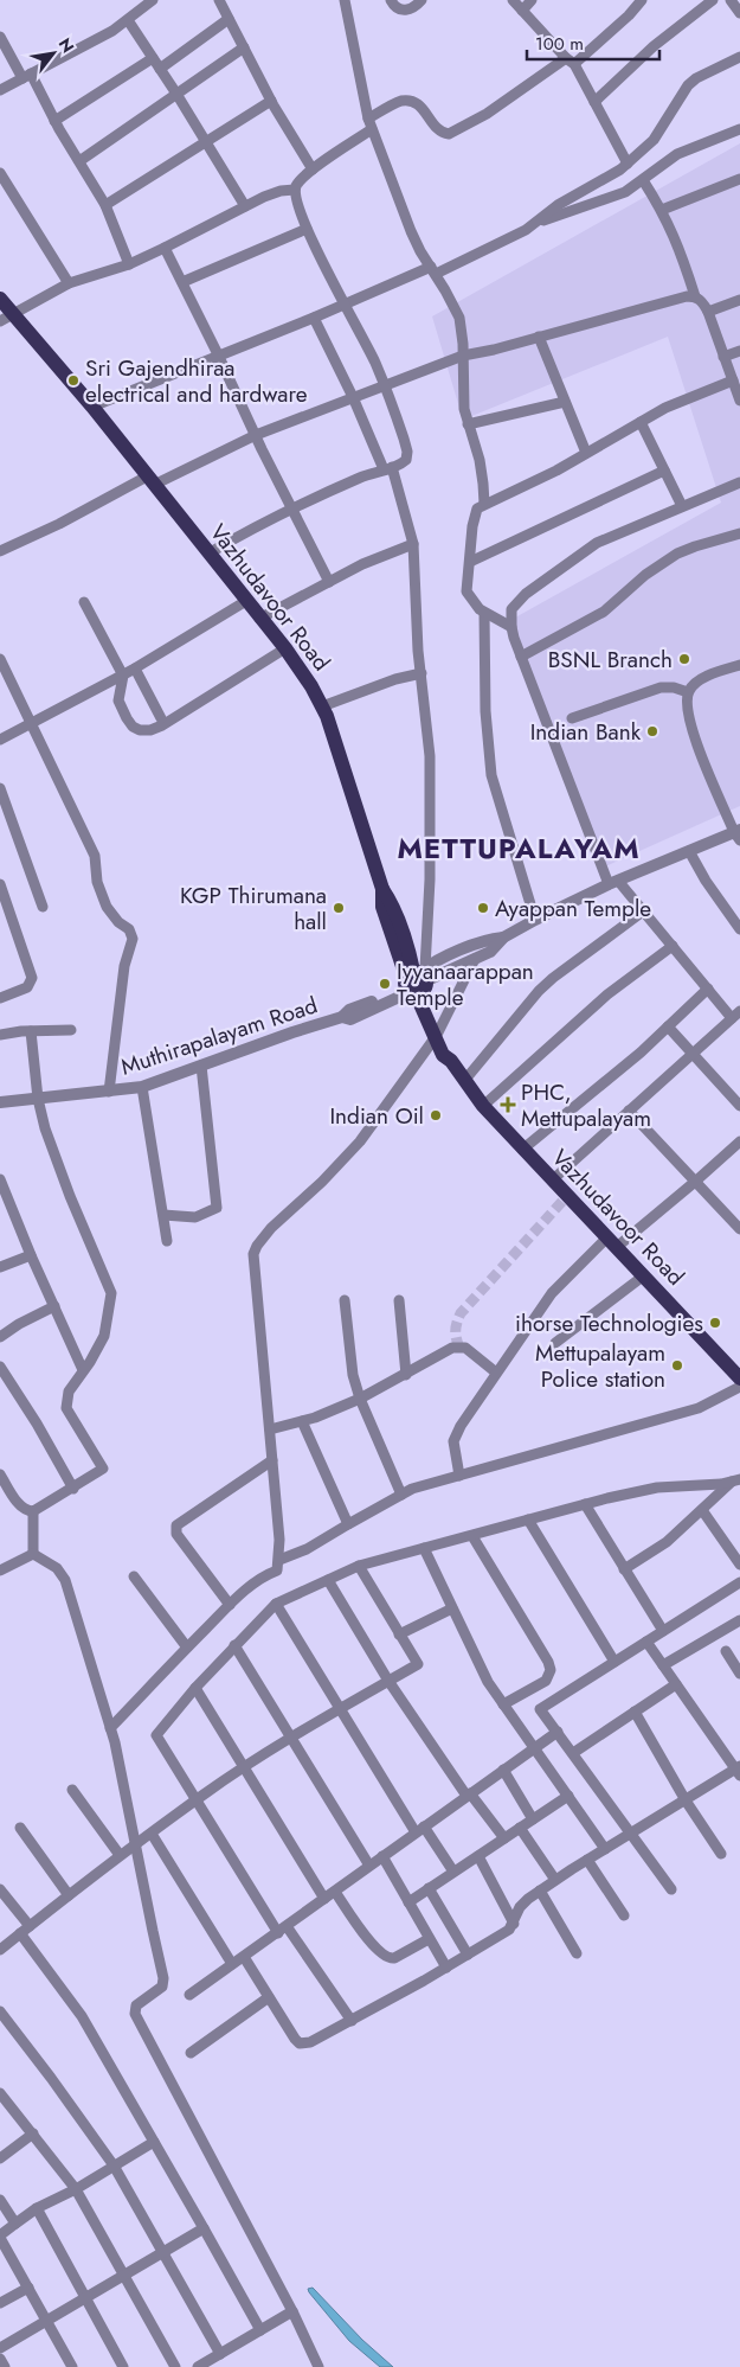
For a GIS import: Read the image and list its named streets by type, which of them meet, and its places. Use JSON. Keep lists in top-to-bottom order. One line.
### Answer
{"streets":{"main road":["Vazhudavoor Road"],"street":["Muthirapalayam Road"]},"crossings":[["Vazhudavoor Road","Muthirapalayam Road"]],"districts":["METTUPALAYAM"],"places":{"other":["Sri Gajendhiraa electrical and hardware","BSNL Branch","Indian Bank","KGP Thirumana hall","Ayappan Temple","Iyyanaarappan Temple","Indian Oil","ihorse Technologies","Mettupalayam Police station"],"health":["PHC, Mettupalayam"]},"scale_bar":"100 m","north":"top right"}
